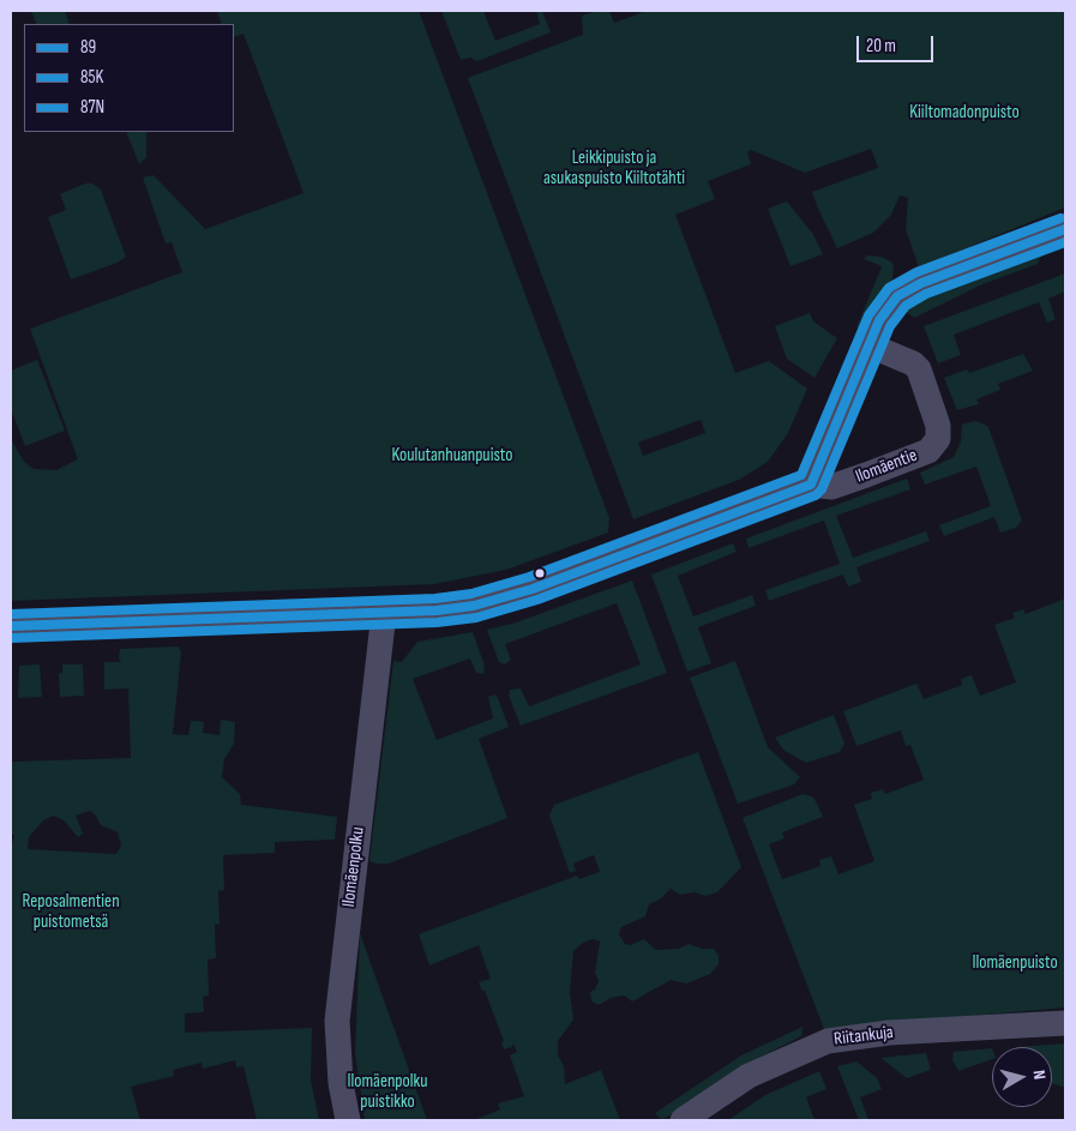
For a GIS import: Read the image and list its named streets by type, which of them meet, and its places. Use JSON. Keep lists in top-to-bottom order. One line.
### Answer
{"streets":{"street":["Ilomäentie","Ilomäenpolku","Riitankuja"]},"crossings":[["Ilomäentie","Ilomäenpolku"]],"parks":["Kiiltomadonpuisto","Leikkipuisto ja asukaspuisto Kiiltotähti","Koulutanhuanpuisto","Reposalmentien puistometsä","Ilomäenpuisto","Ilomäenpolku puistikko"],"lines":["transit line 87N","transit line 89","transit line 85K"],"legend":["89","85K","87N"],"scale_bar":"20 m","north":"right"}
